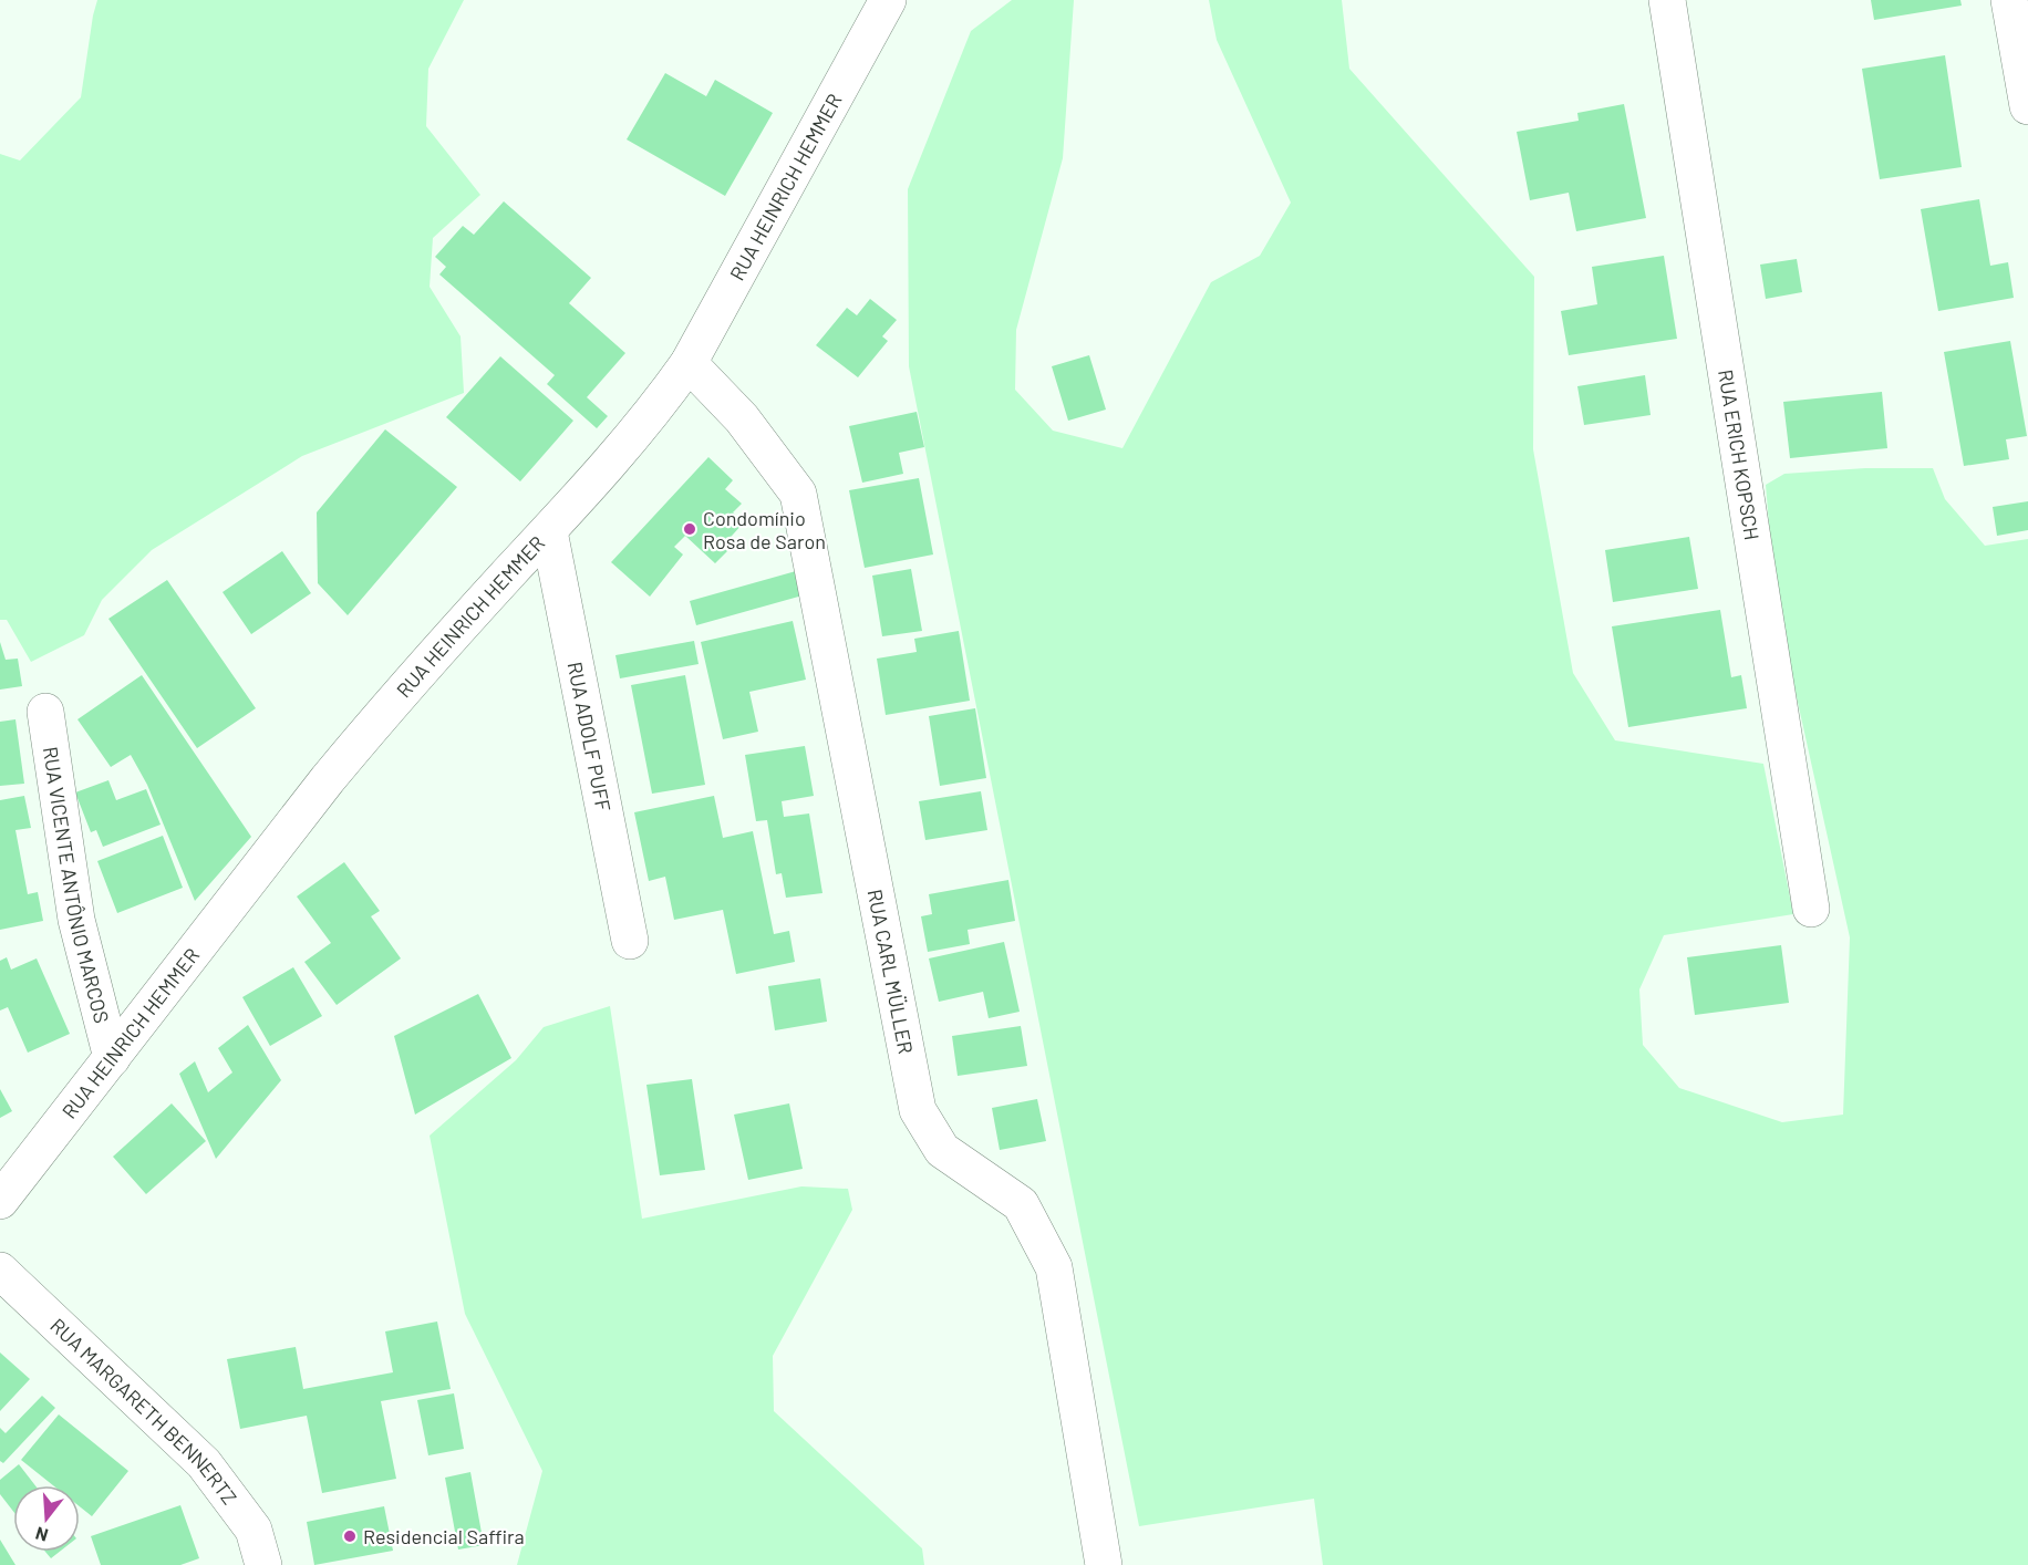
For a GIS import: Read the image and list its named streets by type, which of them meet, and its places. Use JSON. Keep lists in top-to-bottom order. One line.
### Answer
{"streets":{"street":["RUA HEINRICH HEMMER","RUA ERICH KOPSCH","RUA ADOLF PUFF","RUA VICENTE ANTÔNIO MARCOS","RUA CARL MÜLLER","RUA MARGARETH BENNERTZ"]},"crossings":[["RUA HEINRICH HEMMER","RUA ADOLF PUFF"],["RUA HEINRICH HEMMER","RUA VICENTE ANTÔNIO MARCOS"],["RUA HEINRICH HEMMER","RUA CARL MÜLLER"]],"places":["Condomínio Rosa de Saron","Residencial Saffira"],"north":"bottom"}
